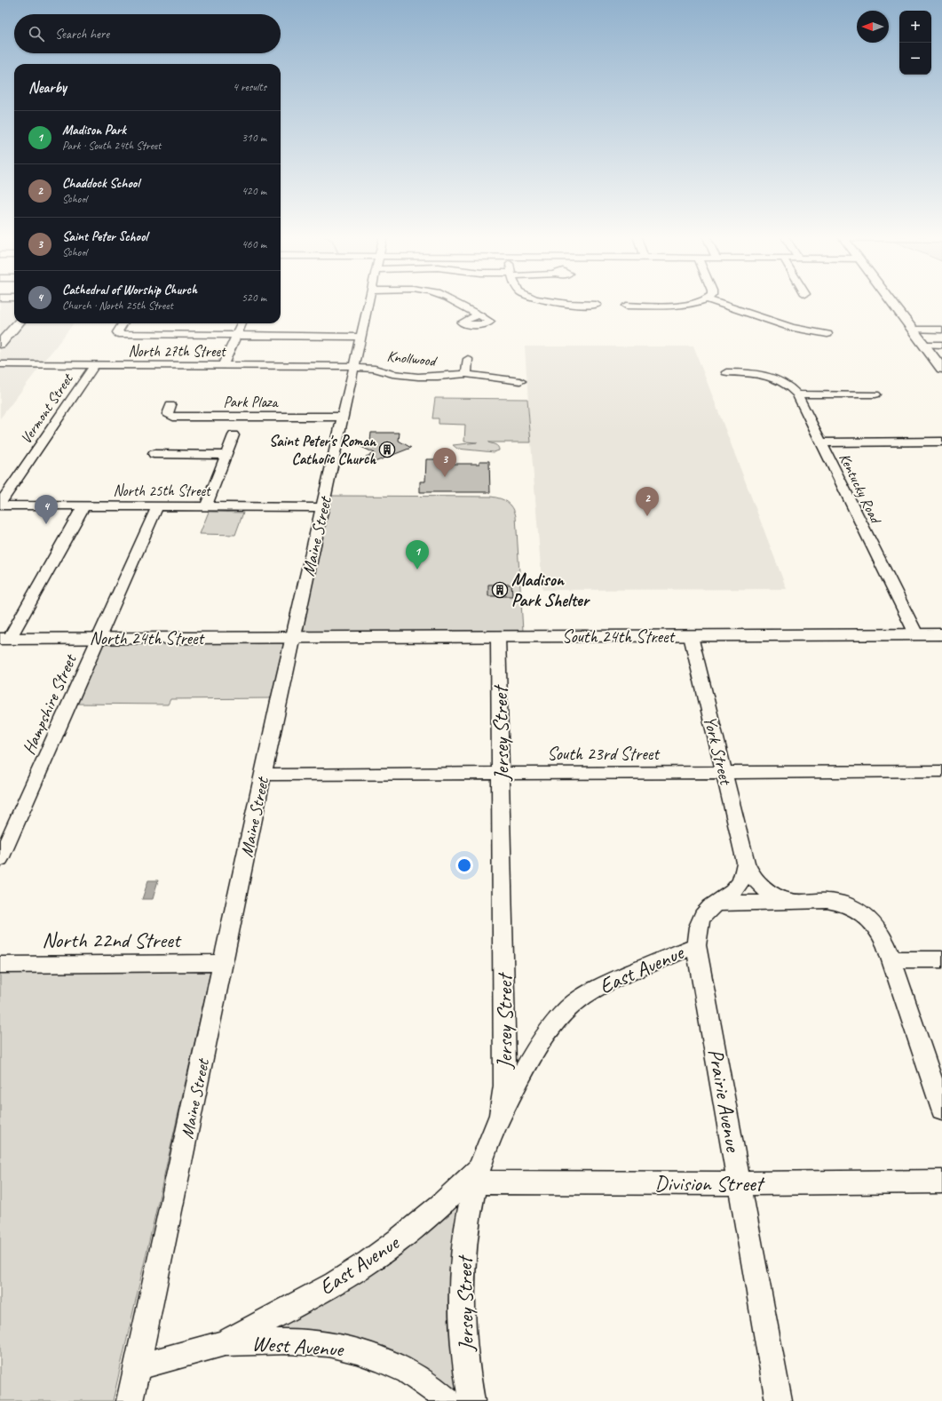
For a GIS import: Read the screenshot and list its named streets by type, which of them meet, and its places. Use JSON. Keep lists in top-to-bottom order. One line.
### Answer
{"streets":{"main road":["South 24th Street","North 24th Street"],"street":["North 27th Street","Knollwood","Park Plaza","Vermont Street","Kentucky Road","North 25th Street","Maine Street","Hampshire Street","Jersey Street","York Street","South 23rd Street","North 22nd Street","East Avenue","Prairie Avenue","Division Street","West Avenue"]},"crossings":[["North 27th Street","Knollwood"],["North 27th Street","Vermont Street"],["North 27th Street","Maine Street"],["Knollwood","Maine Street"],["Park Plaza","Maine Street"],["Vermont Street","North 25th Street"],["Kentucky Road","South 24th Street"],["North 25th Street","Maine Street"],["North 25th Street","Hampshire Street"],["Maine Street","South 24th Street"],["Maine Street","North 24th Street"],["Maine Street","South 23rd Street"],["Maine Street","North 22nd Street"],["Maine Street","West Avenue"],["South 24th Street","North 24th Street"],["South 24th Street","Jersey Street"],["South 24th Street","York Street"],["North 24th Street","Hampshire Street"],["Jersey Street","South 23rd Street"],["Jersey Street","East Avenue"],["Jersey Street","Division Street"],["York Street","South 23rd Street"],["York Street","East Avenue"],["East Avenue","Prairie Avenue"],["East Avenue","Division Street"],["East Avenue","West Avenue"],["Prairie Avenue","Division Street"]],"places":{"building":["Saint Peter's Roman Catholic Church","Madison Park Shelter"]},"north":"left","page":{"map_buttons":["+","−"],"search":"Search here","heading":["Nearby","4 results"],"list":[{"mark":"1","name":"Madison Park","note":"Park · South 24th Street","value":"310 m"},{"mark":"2","name":"Chaddock School","note":"School","value":"420 m"},{"mark":"3","name":"Saint Peter School","note":"School","value":"460 m"},{"mark":"4","name":"Cathedral of Worship Church","note":"Church · North 25th Street","value":"520 m"}],"pins":["3","2","4","1"]}}
